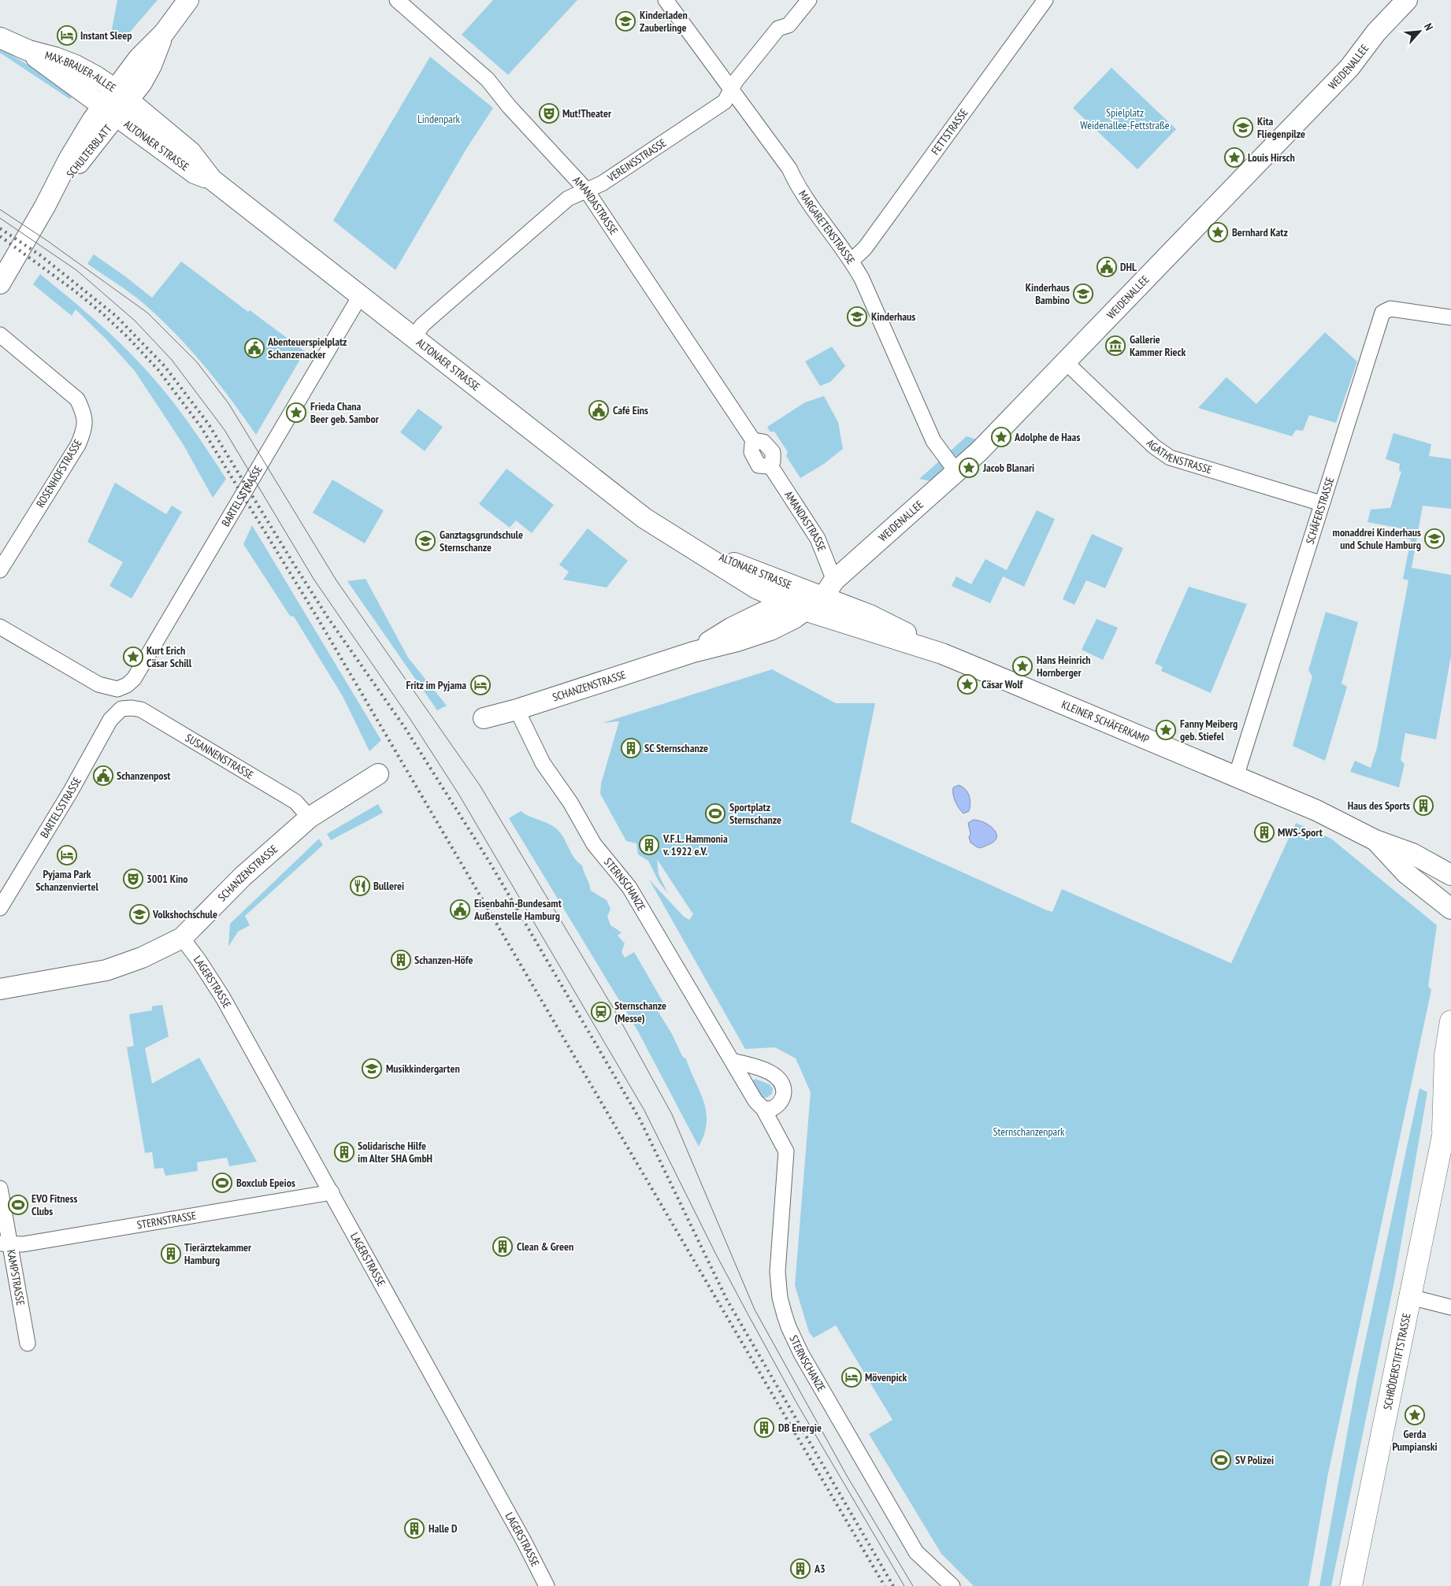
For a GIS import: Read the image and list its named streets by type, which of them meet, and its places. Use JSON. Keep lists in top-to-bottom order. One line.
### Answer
{"streets":{"main road":["SCHRÖDERSTIFTSTRASSE"],"street":["WEIDENALLEE","MAX-BRAUER-ALLEE","FETTSTRASSE","ALTONAER STRASSE","SCHULTERBLATT","VEREINSSTRASSE","AMANDASTRASSE","MARGARETENSTRASSE","AGATHENSTRASSE","ROSENHOFSTRASSE","BARTELSSTRASSE","SCHÄFERSTRASSE","SCHANZENSTRASSE","KLEINER SCHÄFERKAMP","SUSANNENSTRASSE","STERNSCHANZE","LAGERSTRASSE","STERNSTRASSE","KAMPSTRASSE"]},"crossings":[["WEIDENALLEE","ALTONAER STRASSE"],["WEIDENALLEE","AMANDASTRASSE"],["WEIDENALLEE","MARGARETENSTRASSE"],["WEIDENALLEE","AGATHENSTRASSE"],["WEIDENALLEE","SCHANZENSTRASSE"],["WEIDENALLEE","KLEINER SCHÄFERKAMP"],["MAX-BRAUER-ALLEE","ALTONAER STRASSE"],["MAX-BRAUER-ALLEE","SCHULTERBLATT"],["FETTSTRASSE","MARGARETENSTRASSE"],["ALTONAER STRASSE","SCHULTERBLATT"],["ALTONAER STRASSE","VEREINSSTRASSE"],["ALTONAER STRASSE","BARTELSSTRASSE"],["ALTONAER STRASSE","SCHANZENSTRASSE"],["ALTONAER STRASSE","KLEINER SCHÄFERKAMP"],["VEREINSSTRASSE","AMANDASTRASSE"],["VEREINSSTRASSE","MARGARETENSTRASSE"],["AGATHENSTRASSE","SCHÄFERSTRASSE"],["BARTELSSTRASSE","SUSANNENSTRASSE"],["SCHÄFERSTRASSE","KLEINER SCHÄFERKAMP"],["SCHANZENSTRASSE","KLEINER SCHÄFERKAMP"],["SCHANZENSTRASSE","SUSANNENSTRASSE"],["SCHANZENSTRASSE","STERNSCHANZE"],["SCHANZENSTRASSE","LAGERSTRASSE"],["LAGERSTRASSE","STERNSTRASSE"],["STERNSTRASSE","KAMPSTRASSE"]],"parks":["Spielplatz Weidenallee-Fettstraße","Lindenpark","Sternschanzenpark"],"places":{"school or university":["Kinderladen Zauberlinge","Kita Fliegenpilze","Kinderhaus Bambino","Kinderhaus","monaddrei Kinderhaus und Schule Hamburg","Ganztagsgrundschule Sternschanze","Volkshochschule","Musikkindergarten"],"hotel":["Instant Sleep","Fritz im Pyjama","Pyjama Park Schanzenviertel","Mövenpick"],"theatre":["Mut!Theater","3001 Kino"],"place":["Louis Hirsch","Bernhard Katz","Frieda Chana Beer geb. Sambor","Adolphe de Haas","Jacob Blanari","Kurt Erich Cäsar Schill","Hans Heinrich Hornberger","Cäsar Wolf","Fanny Meiberg geb. Stiefel","Gerda Pumpianski"],"public building":["DHL","Abenteuerspielplatz Schanzenacker","Café Eins","Schanzenpost","Eisenbahn-Bundesamt Außenstelle Hamburg"],"museum":["Gallerie Kammer Rieck"],"building":["SC Sternschanze","Haus des Sports","MWS-Sport","V.F.L. Hammonia v. 1922 e.V.","Schanzen-Höfe","Solidarische Hilfe im Alter SHA GmbH","Clean & Green","Tierärztekammer Hamburg","DB Energie","Halle D","A3"],"sports":["Sportplatz Sternschanze","Boxclub Epeios","EVO Fitness Clubs","SV Polizei"],"restaurant":["Bullerei"],"station":["Sternschanze (Messe)"]},"north":"top right"}
